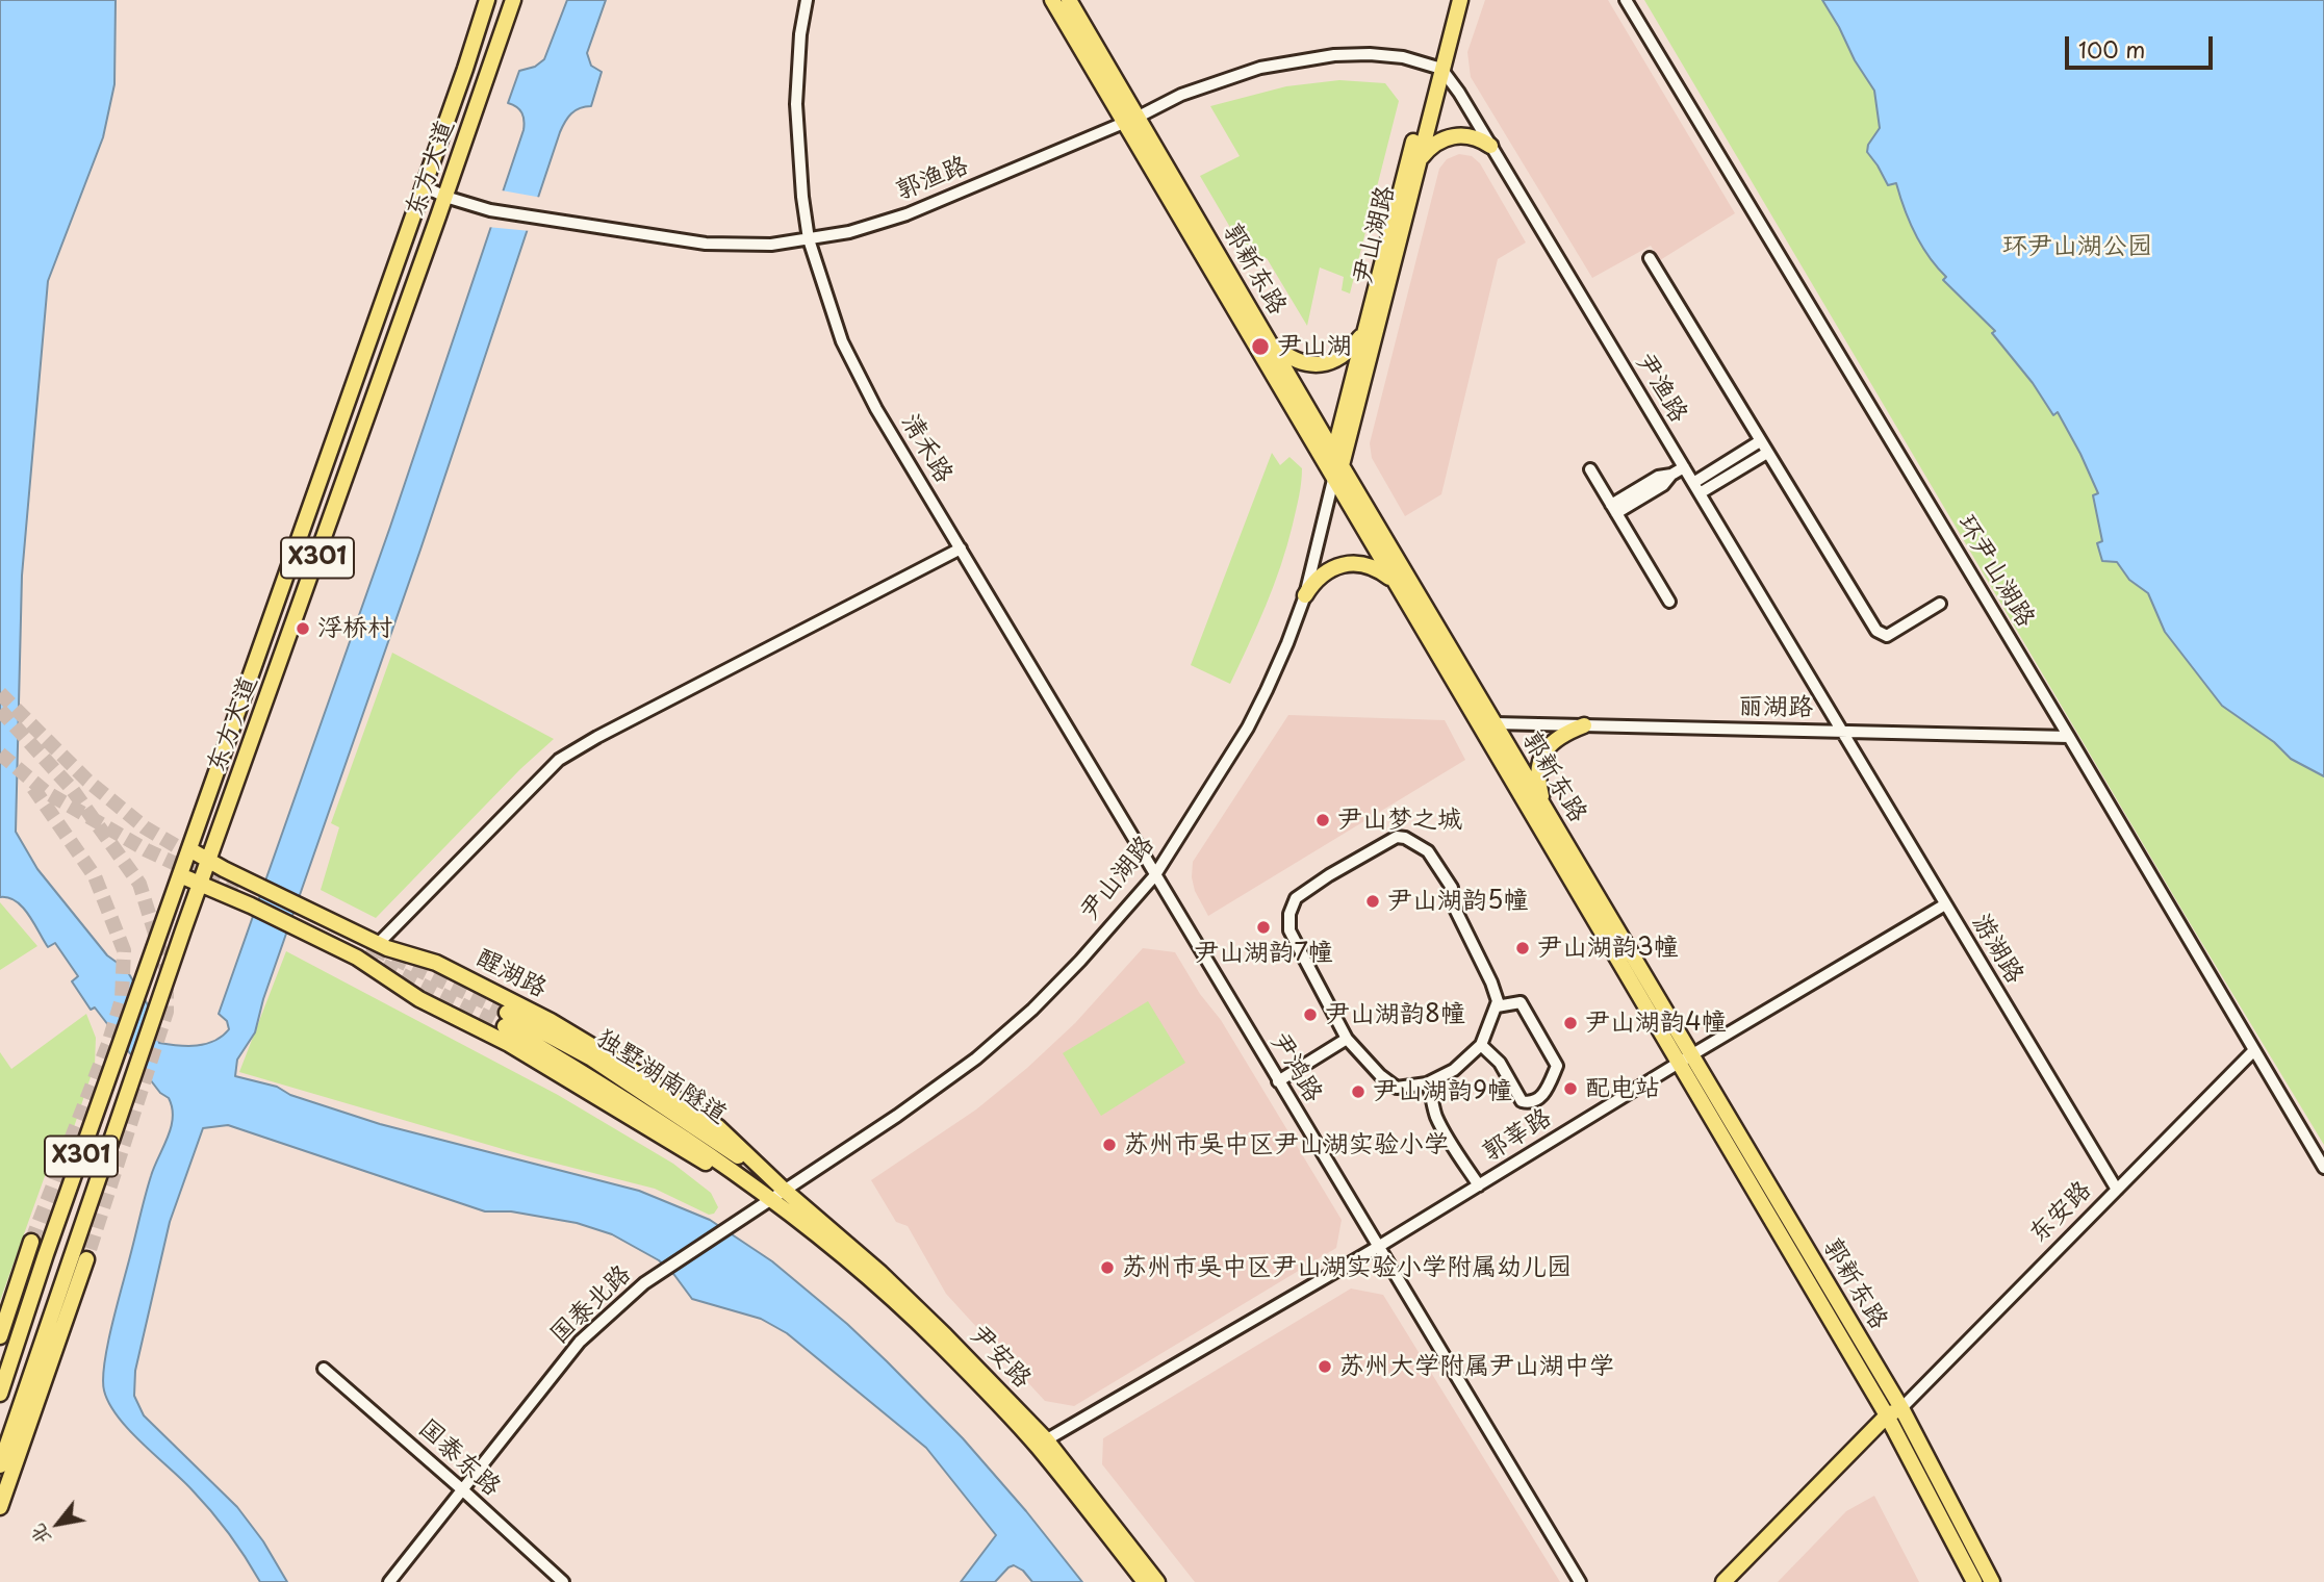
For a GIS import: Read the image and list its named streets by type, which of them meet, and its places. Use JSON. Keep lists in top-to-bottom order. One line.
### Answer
{"streets":{"main road":["东方大道","尹山湖路","郭新东路","X301","醒湖路","独墅湖南隧道","东安路","尹安路"],"street":["郭渔路","尹渔路","清禾路","环尹山湖路","丽湖路","游湖路","尹鸿路","郭莘路","国泰北路","国泰东路"]},"crossings":[["东方大道","郭渔路"],["东方大道","醒湖路"],["郭渔路","尹山湖路"],["郭渔路","郭新东路"],["郭渔路","尹渔路"],["郭渔路","清禾路"],["尹山湖路","郭新东路"],["尹山湖路","尹渔路"],["尹山湖路","清禾路"],["尹山湖路","醒湖路"],["尹山湖路","尹鸿路"],["尹山湖路","独墅湖南隧道"],["尹山湖路","国泰北路"],["尹山湖路","尹安路"],["郭新东路","丽湖路"],["郭新东路","郭莘路"],["郭新东路","东安路"],["尹渔路","丽湖路"],["尹渔路","游湖路"],["清禾路","尹鸿路"],["环尹山湖路","丽湖路"],["环尹山湖路","东安路"],["丽湖路","游湖路"],["游湖路","郭莘路"],["游湖路","东安路"],["醒湖路","独墅湖南隧道"],["醒湖路","国泰北路"],["醒湖路","尹安路"],["尹鸿路","郭莘路"],["独墅湖南隧道","国泰北路"],["独墅湖南隧道","尹安路"],["郭莘路","尹安路"],["国泰北路","尹安路"],["国泰北路","国泰东路"]],"parks":["环尹山湖公园"],"places":["尹山湖","浮桥村","尹山梦之城","尹山湖韵5幢","尹山湖韵7幢","尹山湖韵3幢","尹山湖韵8幢","尹山湖韵4幢","配电站","尹山湖韵9幢","苏州市吴中区尹山湖实验小学","苏州市吴中区尹山湖实验小学附属幼儿园","苏州大学附属尹山湖中学"],"scale_bar":"100 m","north":"bottom left"}
